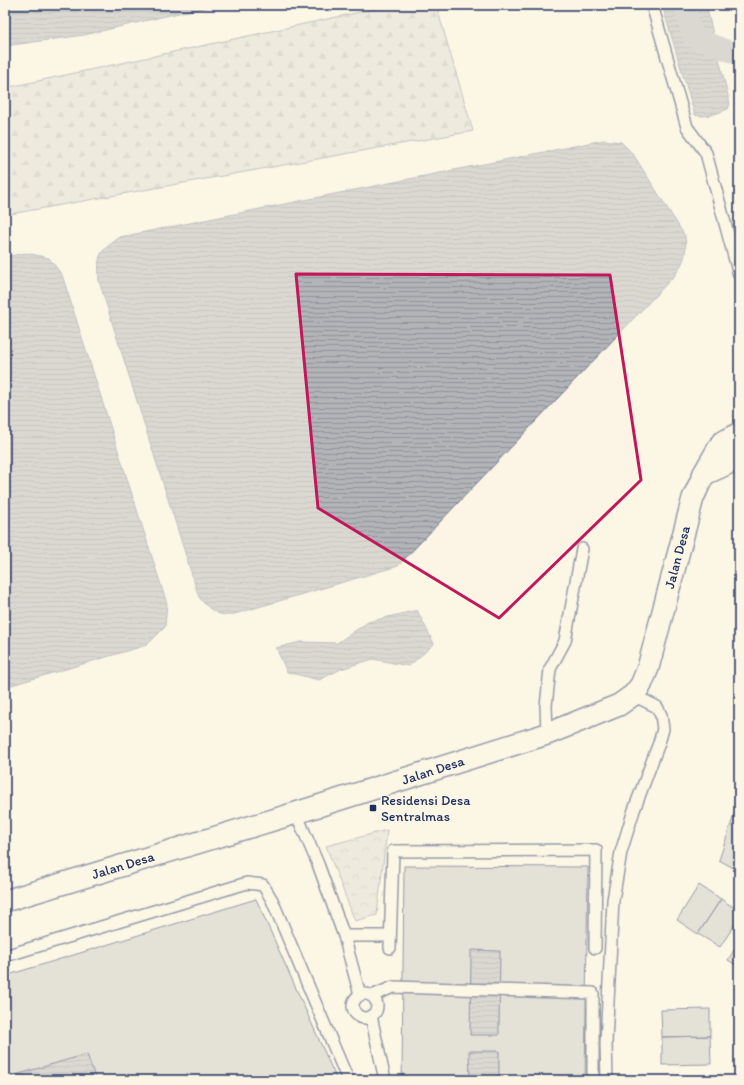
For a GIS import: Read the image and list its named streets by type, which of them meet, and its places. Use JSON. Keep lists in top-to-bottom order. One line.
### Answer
{"streets":{"main road":["Jalan Desa"]},"places":{"transit":["Residensi Desa Sentralmas"]}}
